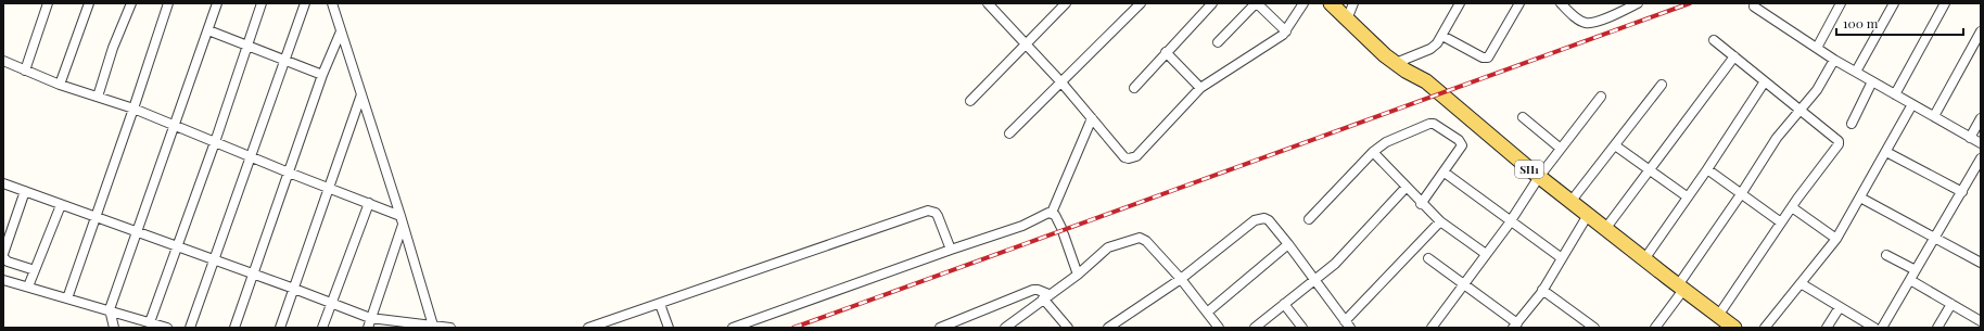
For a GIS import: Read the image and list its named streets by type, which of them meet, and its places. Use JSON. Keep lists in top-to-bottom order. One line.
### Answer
{"streets":{"main road":["SH1"]},"scale_bar":"100 m"}
